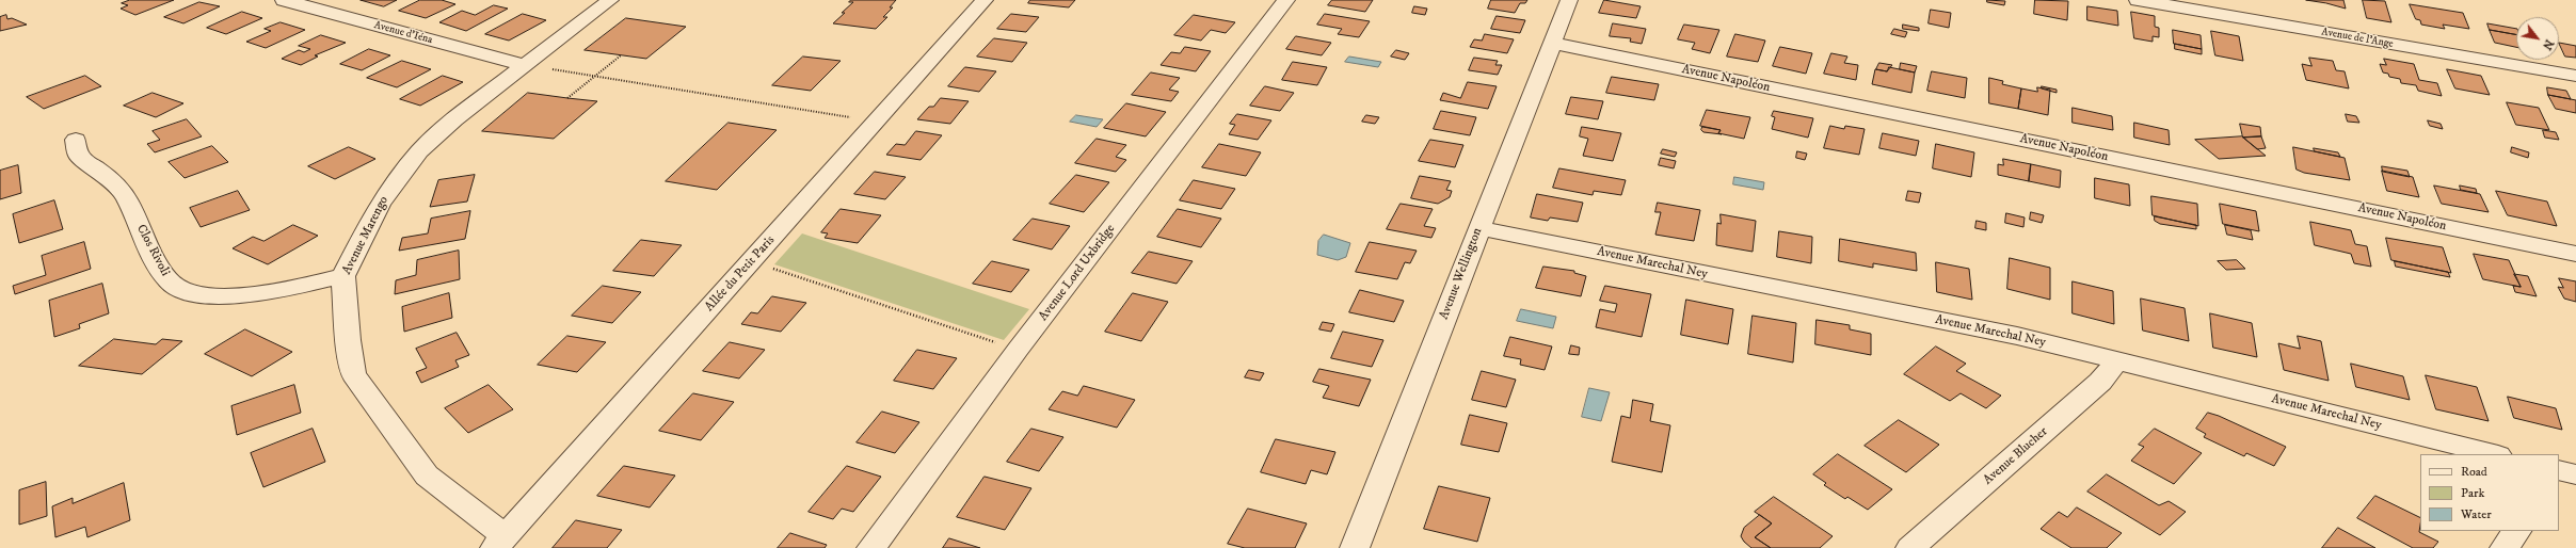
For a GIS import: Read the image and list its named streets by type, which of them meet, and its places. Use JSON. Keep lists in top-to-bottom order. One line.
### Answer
{"streets":{"street":["Avenue d'Iéna","Avenue de l'Ange","Avenue Napoléon","Avenue Marengo","Clos Rivoli","Avenue Marechal Ney","Avenue Lord Uxbridge","Allée du Petit Paris","Avenue Wellington","Avenue Blucher"]},"crossings":[["Avenue d'Iéna","Avenue Marengo"],["Avenue Napoléon","Avenue Wellington"],["Avenue Marengo","Clos Rivoli"],["Avenue Marengo","Allée du Petit Paris"],["Avenue Marechal Ney","Avenue Wellington"],["Avenue Marechal Ney","Avenue Blucher"]],"legend":["Road","Park","Water"],"north":"bottom right"}
